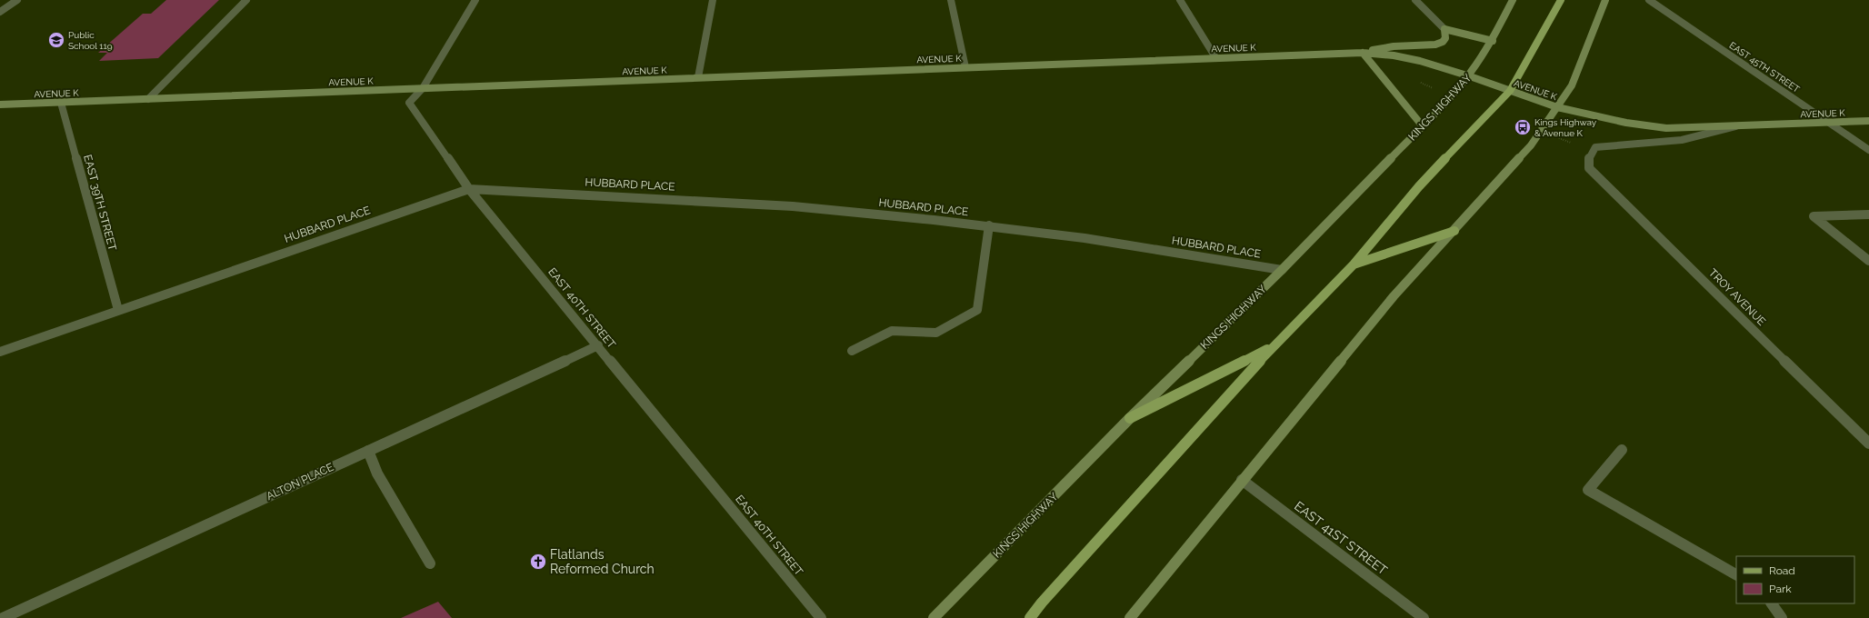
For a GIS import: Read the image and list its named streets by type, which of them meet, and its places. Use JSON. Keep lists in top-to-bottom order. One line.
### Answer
{"streets":{"street":["AVENUE K","EAST 45TH STREET","KINGS HIGHWAY","HUBBARD PLACE","EAST 39TH STREET","TROY AVENUE","EAST 40TH STREET","ALTON PLACE","EAST 41ST STREET"]},"crossings":[["AVENUE K","EAST 45TH STREET"],["AVENUE K","KINGS HIGHWAY"],["AVENUE K","EAST 39TH STREET"],["AVENUE K","TROY AVENUE"],["AVENUE K","EAST 40TH STREET"],["KINGS HIGHWAY","HUBBARD PLACE"],["HUBBARD PLACE","EAST 39TH STREET"],["HUBBARD PLACE","EAST 40TH STREET"],["EAST 40TH STREET","ALTON PLACE"]],"places":{"school or university":["Public School 119"],"bus stop":["Kings Highway & Avenue K"],"church":["Flatlands Reformed Church"]},"legend":["Road","Park"]}
